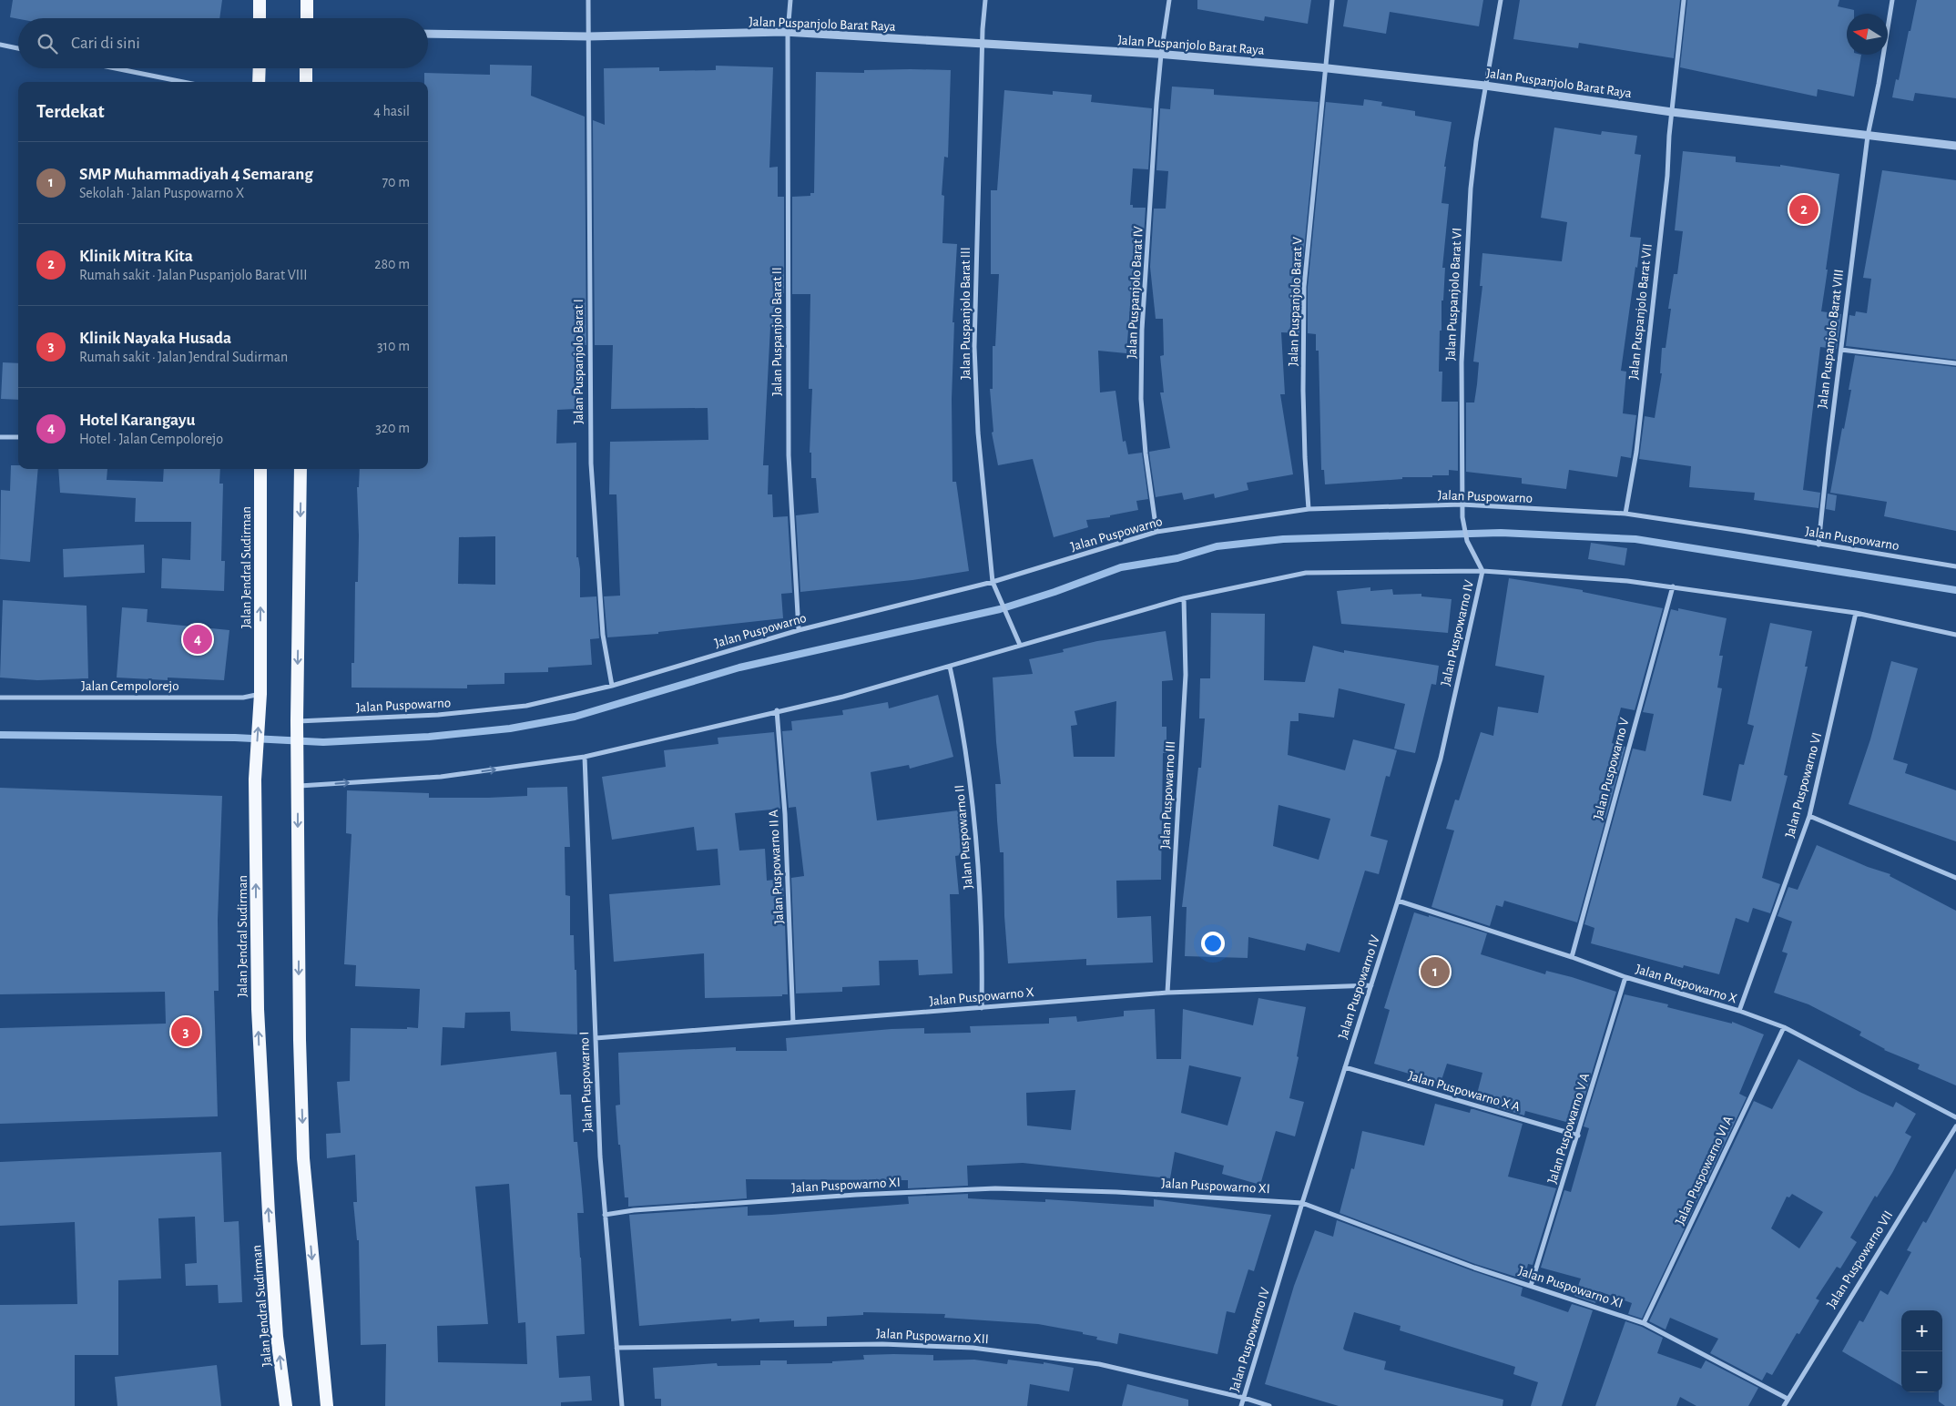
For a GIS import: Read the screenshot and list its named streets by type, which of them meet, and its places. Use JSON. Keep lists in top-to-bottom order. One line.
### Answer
{"streets":{"highway":["Jalan Jendral Sudirman"],"street":["Jalan Puspanjolo Barat Raya","Jalan Puspanjolo Barat IV","Jalan Puspanjolo Barat VI","Jalan Puspanjolo Barat V","Jalan Puspanjolo Barat VII","Jalan Puspanjolo Barat III","Jalan Puspanjolo Barat II","Jalan Puspanjolo Barat VIII","Jalan Puspanjolo Barat I","Jalan Puspowarno","Jalan Puspowarno IV","Jalan Cempolorejo","Jalan Puspowarno V","Jalan Puspowarno VI","Jalan Puspowarno III","Jalan Puspowarno II","Jalan Puspowarno II A","Jalan Puspowarno X","Jalan Puspowarno I","Jalan Puspowarno X A","Jalan Puspowarno V A","Jalan Puspowarno VI A","Jalan Puspowarno XI","Jalan Puspowarno VII","Jalan Puspowarno XII"]},"crossings":[["Jalan Puspanjolo Barat Raya","Jalan Puspanjolo Barat IV"],["Jalan Puspanjolo Barat Raya","Jalan Puspanjolo Barat VI"],["Jalan Puspanjolo Barat Raya","Jalan Puspanjolo Barat V"],["Jalan Puspanjolo Barat Raya","Jalan Puspanjolo Barat VII"],["Jalan Puspanjolo Barat Raya","Jalan Puspanjolo Barat III"],["Jalan Puspanjolo Barat Raya","Jalan Puspanjolo Barat II"],["Jalan Puspanjolo Barat Raya","Jalan Puspanjolo Barat VIII"],["Jalan Puspanjolo Barat Raya","Jalan Puspanjolo Barat I"],["Jalan Puspanjolo Barat IV","Jalan Puspowarno"],["Jalan Puspanjolo Barat VI","Jalan Puspowarno"],["Jalan Puspanjolo Barat VI","Jalan Puspowarno IV"],["Jalan Puspanjolo Barat V","Jalan Puspowarno"],["Jalan Puspanjolo Barat VII","Jalan Puspowarno"],["Jalan Puspanjolo Barat III","Jalan Puspowarno"],["Jalan Puspanjolo Barat II","Jalan Puspowarno"],["Jalan Puspanjolo Barat VIII","Jalan Puspowarno"],["Jalan Puspanjolo Barat I","Jalan Puspowarno"],["Jalan Jendral Sudirman","Jalan Cempolorejo"],["Jalan Puspowarno IV","Jalan Puspowarno X"],["Jalan Puspowarno IV","Jalan Puspowarno X A"],["Jalan Puspowarno IV","Jalan Puspowarno XI"],["Jalan Puspowarno IV","Jalan Puspowarno XII"],["Jalan Puspowarno V","Jalan Puspowarno X"],["Jalan Puspowarno VI","Jalan Puspowarno X"],["Jalan Puspowarno III","Jalan Puspowarno X"],["Jalan Puspowarno II","Jalan Puspowarno X"],["Jalan Puspowarno II A","Jalan Puspowarno X"],["Jalan Puspowarno X","Jalan Puspowarno I"],["Jalan Puspowarno X","Jalan Puspowarno V A"],["Jalan Puspowarno X","Jalan Puspowarno VI A"],["Jalan Puspowarno I","Jalan Puspowarno XI"],["Jalan Puspowarno I","Jalan Puspowarno XII"],["Jalan Puspowarno X A","Jalan Puspowarno V A"],["Jalan Puspowarno V A","Jalan Puspowarno XI"],["Jalan Puspowarno VI A","Jalan Puspowarno XI"],["Jalan Puspowarno XI","Jalan Puspowarno VII"]],"north":"left","page":{"search":"Cari di sini","heading":["Terdekat","4 hasil"],"list":[{"mark":"1","name":"SMP Muhammadiyah 4 Semarang","note":"Sekolah · Jalan Puspowarno X","value":"70 m"},{"mark":"2","name":"Klinik Mitra Kita","note":"Rumah sakit · Jalan Puspanjolo Barat VIII","value":"280 m"},{"mark":"3","name":"Klinik Nayaka Husada","note":"Rumah sakit · Jalan Jendral Sudirman","value":"310 m"},{"mark":"4","name":"Hotel Karangayu","note":"Hotel · Jalan Cempolorejo","value":"320 m"}],"pins":["2","4","1","3"],"map_buttons":["+","−"]}}
